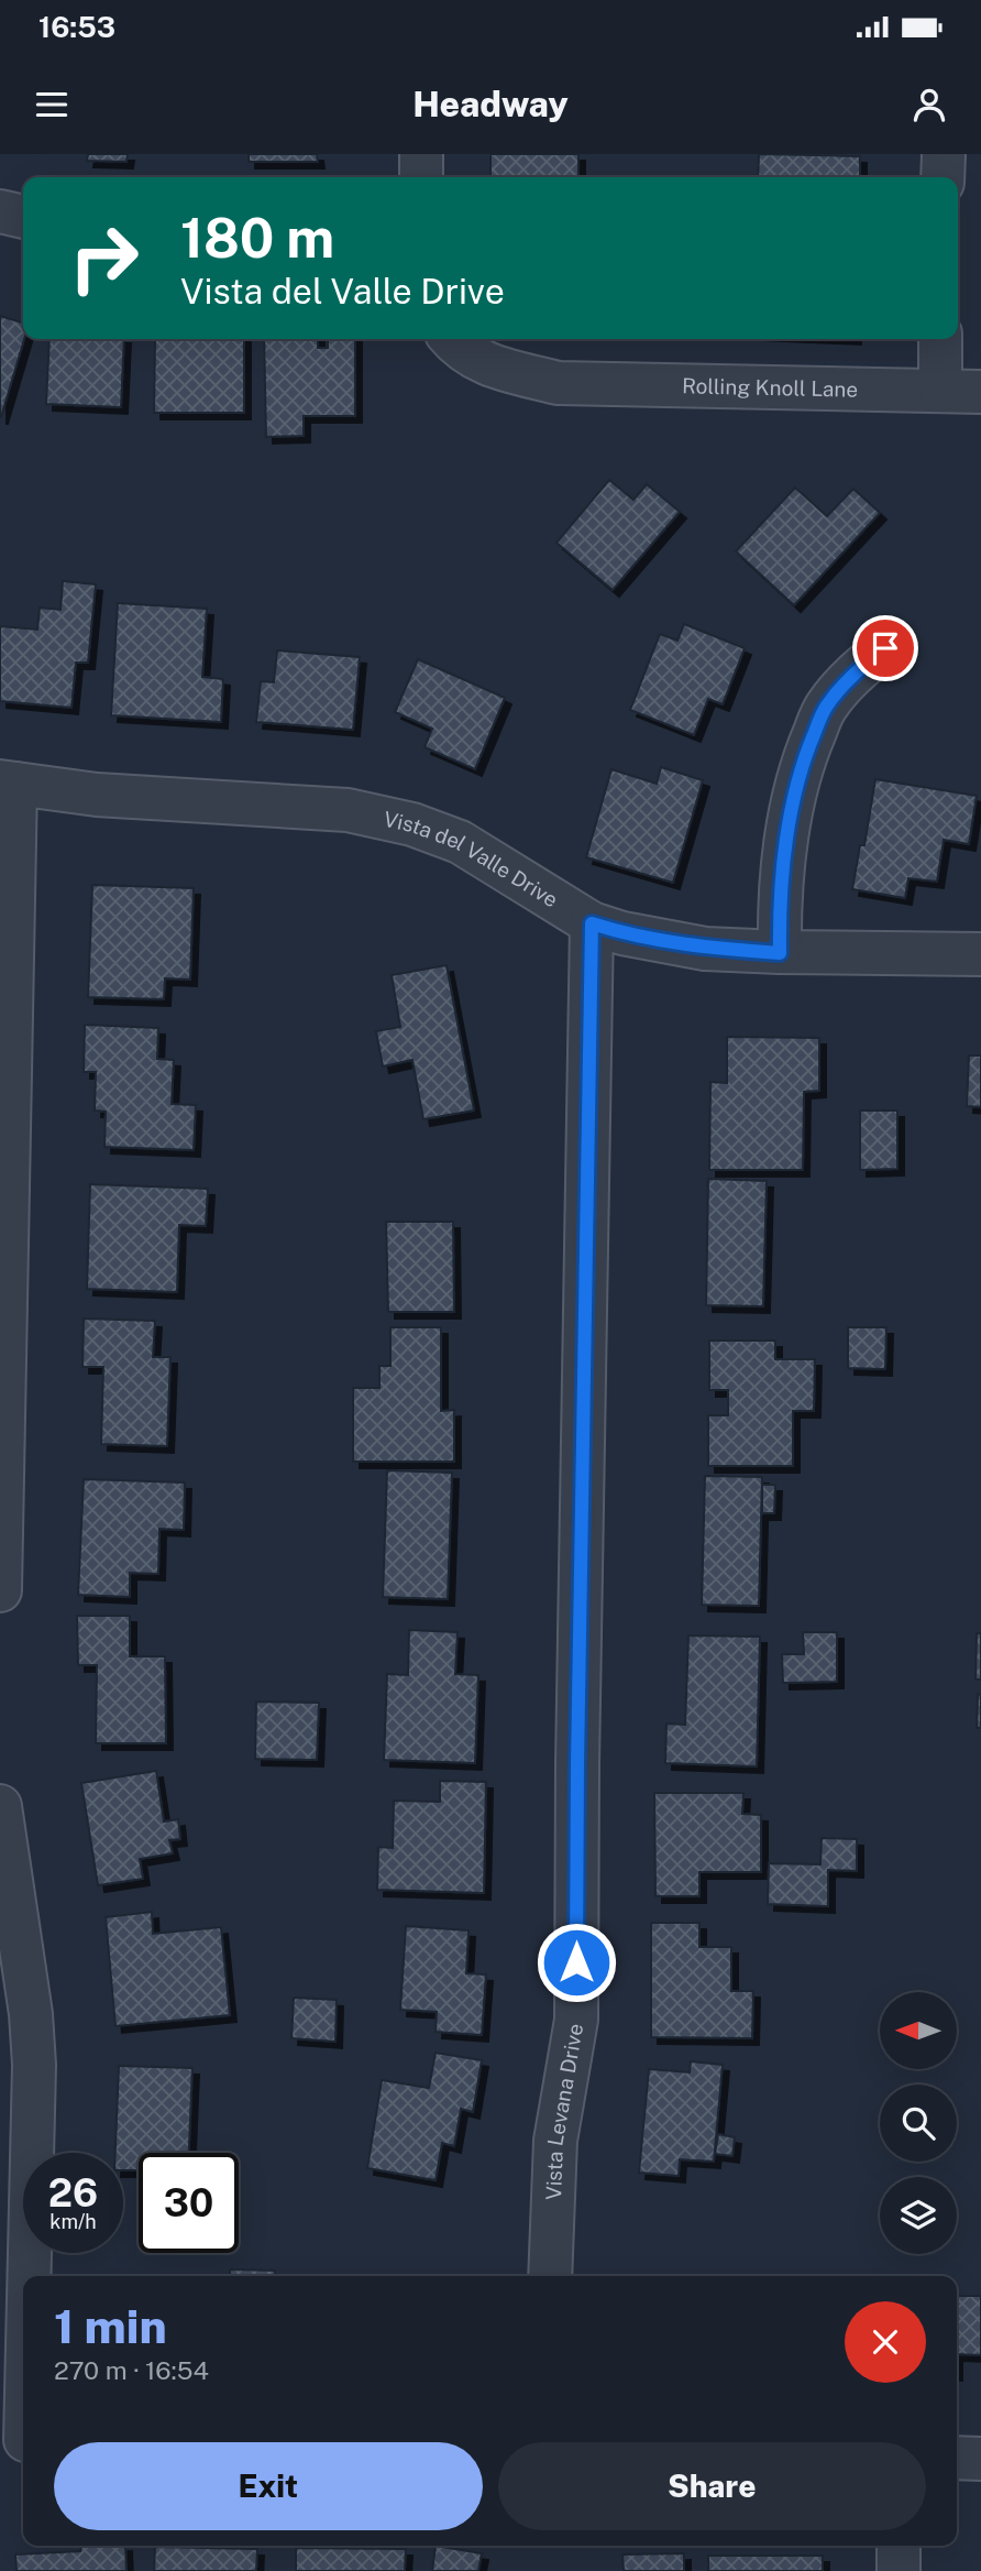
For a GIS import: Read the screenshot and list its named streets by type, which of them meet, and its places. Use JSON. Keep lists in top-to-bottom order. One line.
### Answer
{"streets":{"street":["Rolling Knoll Lane","Vista del Valle Drive","Vista Levana Drive"]},"crossings":[["Vista del Valle Drive","Vista Levana Drive"]],"north":"left","page":{"status":"16:53","header":"Headway","turn":["180 m","Vista del Valle Drive"],"speed":"26 km/h","limit":"30","heading":["1 min","270 m · 16:54"],"buttons":["Exit","Share"]}}
